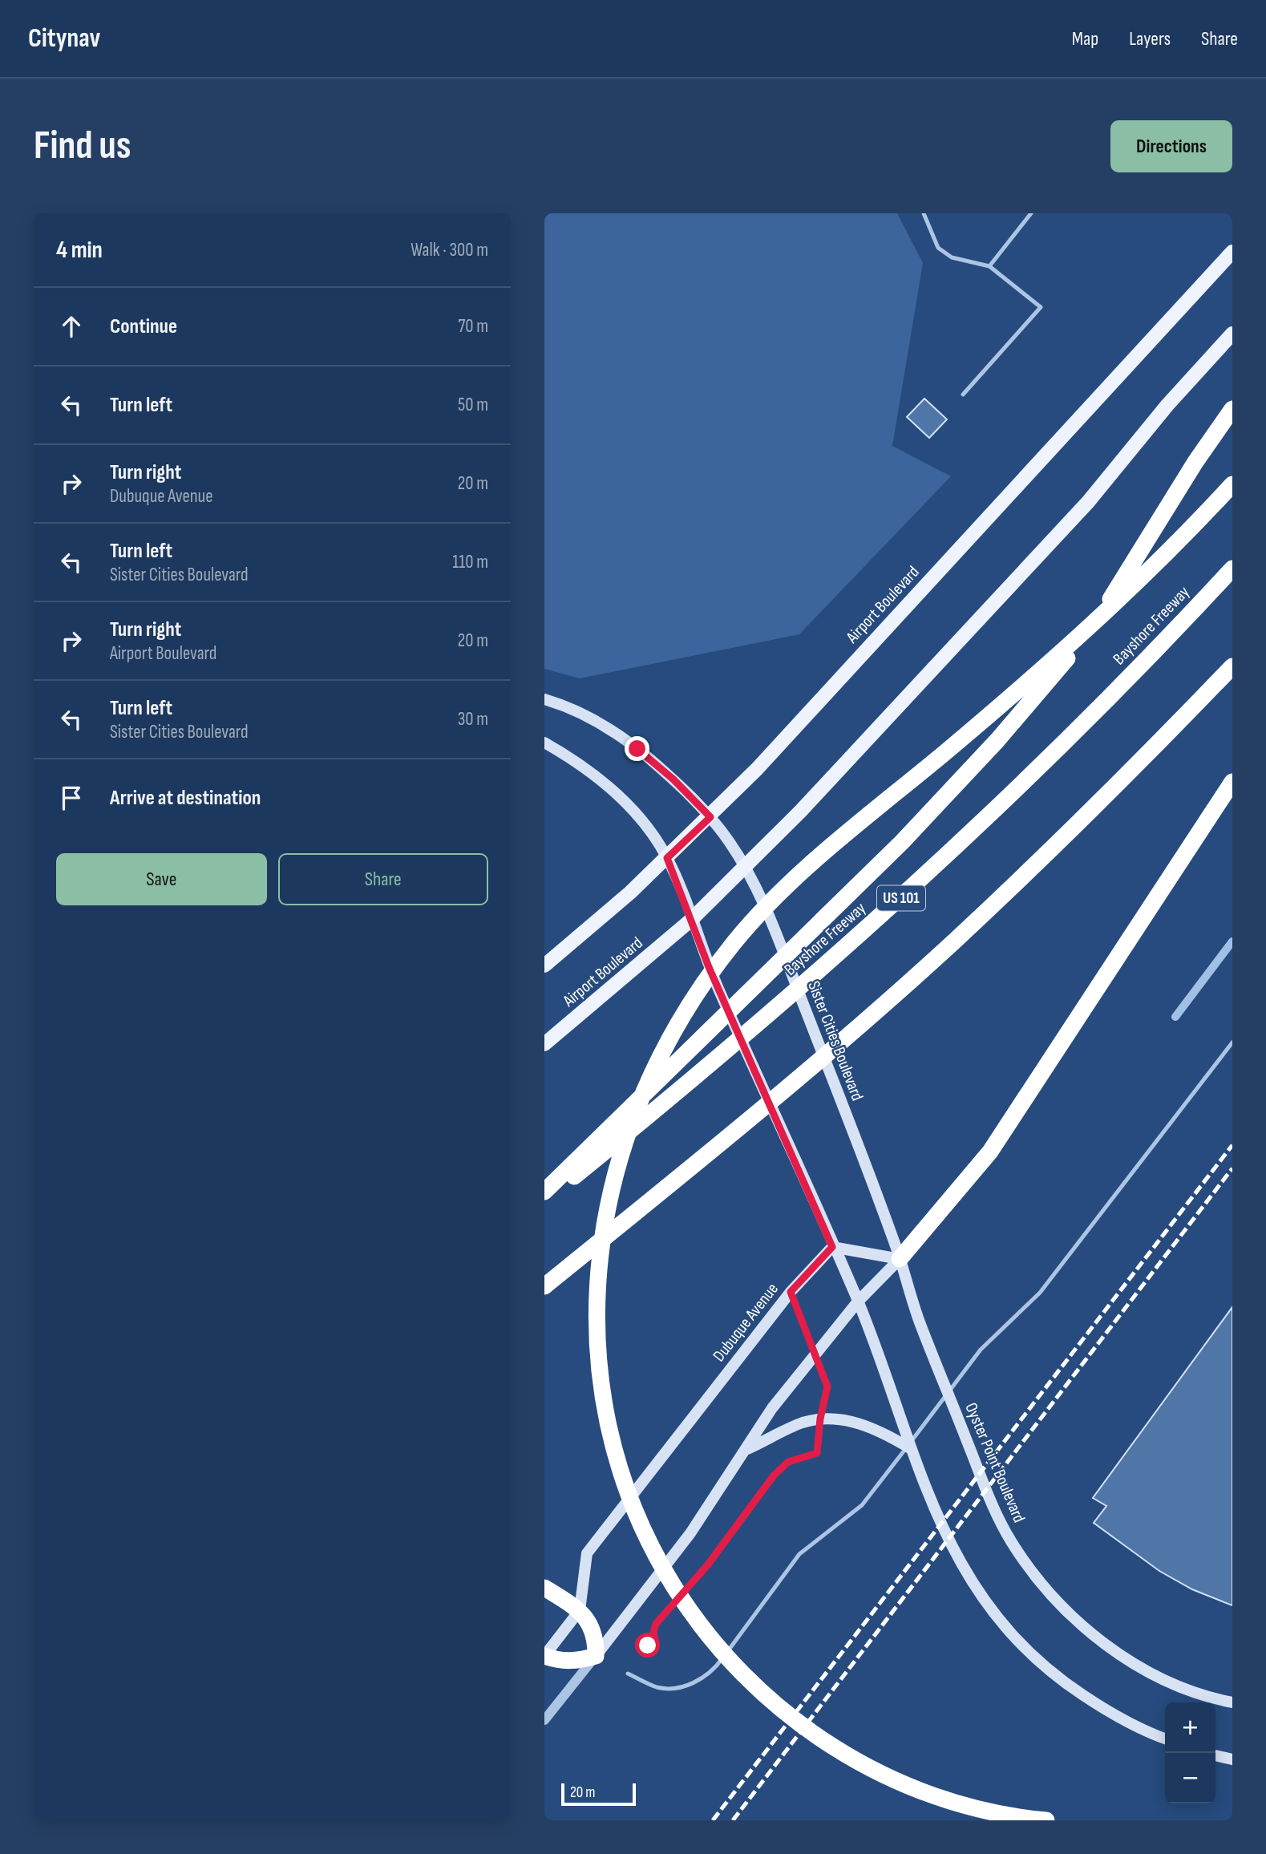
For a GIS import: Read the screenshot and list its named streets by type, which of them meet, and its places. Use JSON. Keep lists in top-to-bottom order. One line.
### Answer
{"streets":{"highway":["Bayshore Freeway","US 101"],"main road":["Airport Boulevard","Sister Cities Boulevard","Dubuque Avenue","Oyster Point Boulevard"]},"crossings":[["Airport Boulevard","Sister Cities Boulevard"],["Sister Cities Boulevard","Oyster Point Boulevard"]],"scale_bar":"20 m","page":{"header":"Citynav","nav":["Map","Layers","Share"],"buttons":["Directions",["Save","Share"]],"title":"Find us","heading":["4 min","Walk · 300 m"],"list":[["Continue","70 m"],["Turn left","50 m"],["Turn right","Dubuque Avenue","20 m"],["Turn left","Sister Cities Boulevard","110 m"],["Turn right","Airport Boulevard","20 m"],["Turn left","Sister Cities Boulevard","30 m"],"Arrive at destination"],"map_buttons":["+","−"],"scale":"20 m"}}
